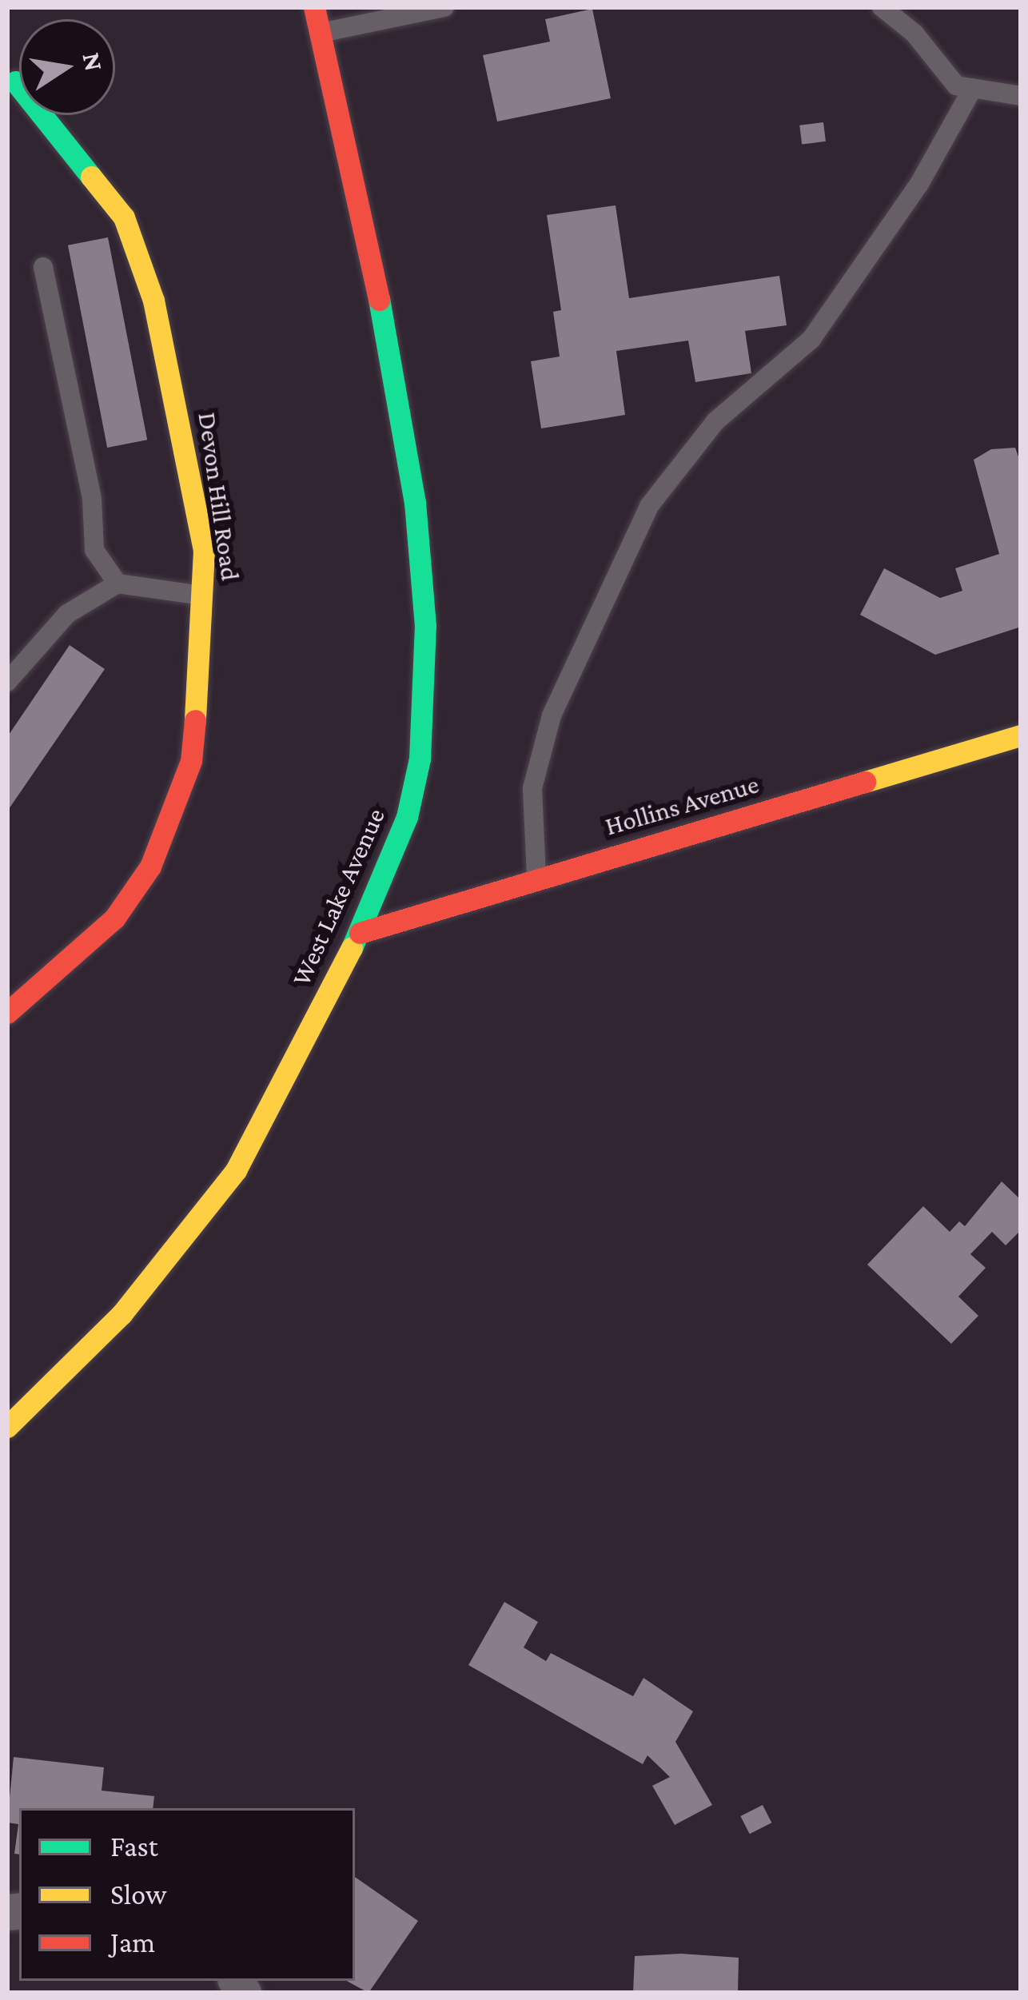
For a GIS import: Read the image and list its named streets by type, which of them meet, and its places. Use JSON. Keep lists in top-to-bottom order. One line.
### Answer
{"streets":{"street":["Devon Hill Road","Hollins Avenue","West Lake Avenue"]},"crossings":[["Hollins Avenue","West Lake Avenue"]],"legend":["Fast","Slow","Jam"],"north":"right"}
